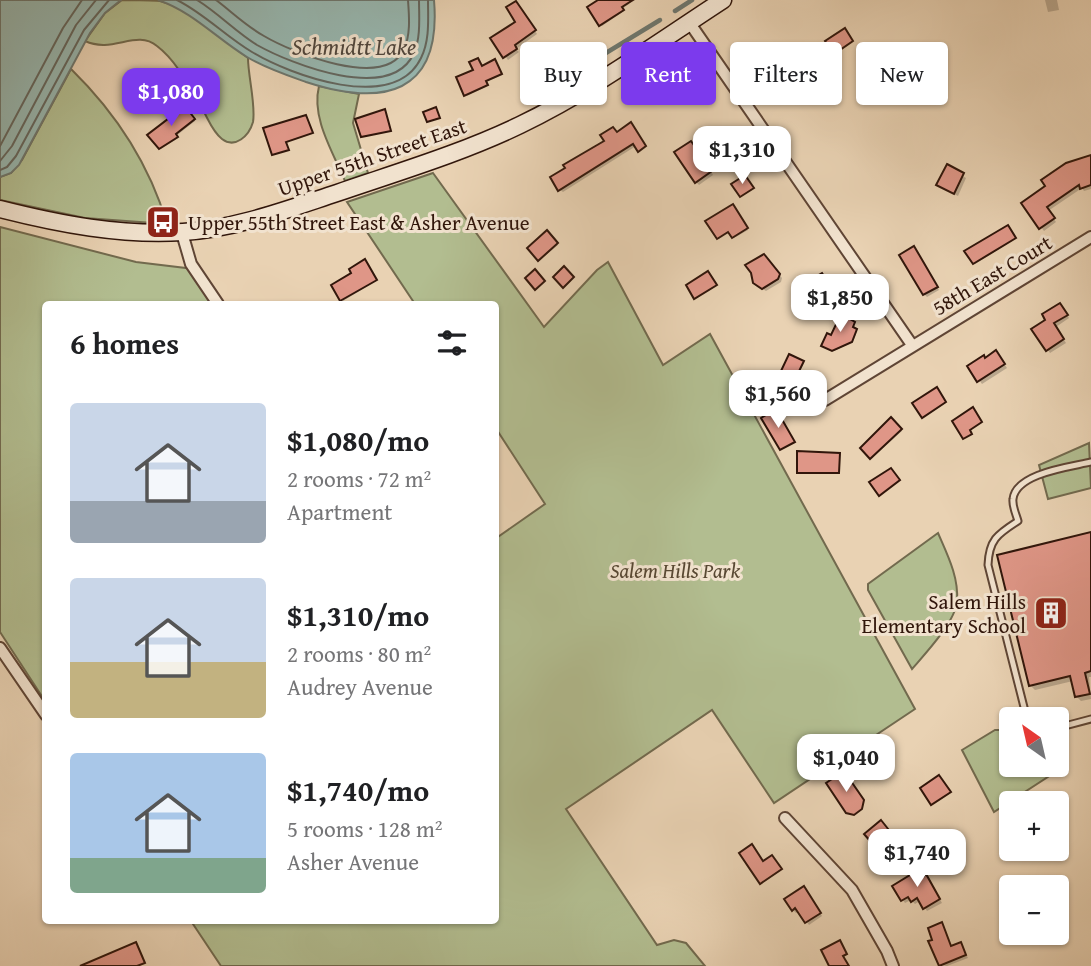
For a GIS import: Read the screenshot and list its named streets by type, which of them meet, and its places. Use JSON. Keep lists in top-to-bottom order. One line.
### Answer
{"streets":{"street":["Upper 55th Street East","58th East Court"]},"water":["Schmidtt Lake"],"parks":["Salem Hills Park"],"places":{"bus stop":["Upper 55th Street East & Asher Avenue"],"building":["Salem Hills Elementary School"]},"north":"top left","page":{"chip":["Buy","Rent","Filters","New"],"price":["$1,080","$1,310","$1,850","$1,560","$1,040","$1,740"],"heading":"6 homes","list":[{"name":"$1,080/mo","note":"2 rooms · 72 m² · Apartment"},{"name":"$1,310/mo","note":"2 rooms · 80 m² · Audrey Avenue"},{"name":"$1,740/mo","note":"5 rooms · 128 m² · Asher Avenue"}],"map_buttons":["+","−"]}}
